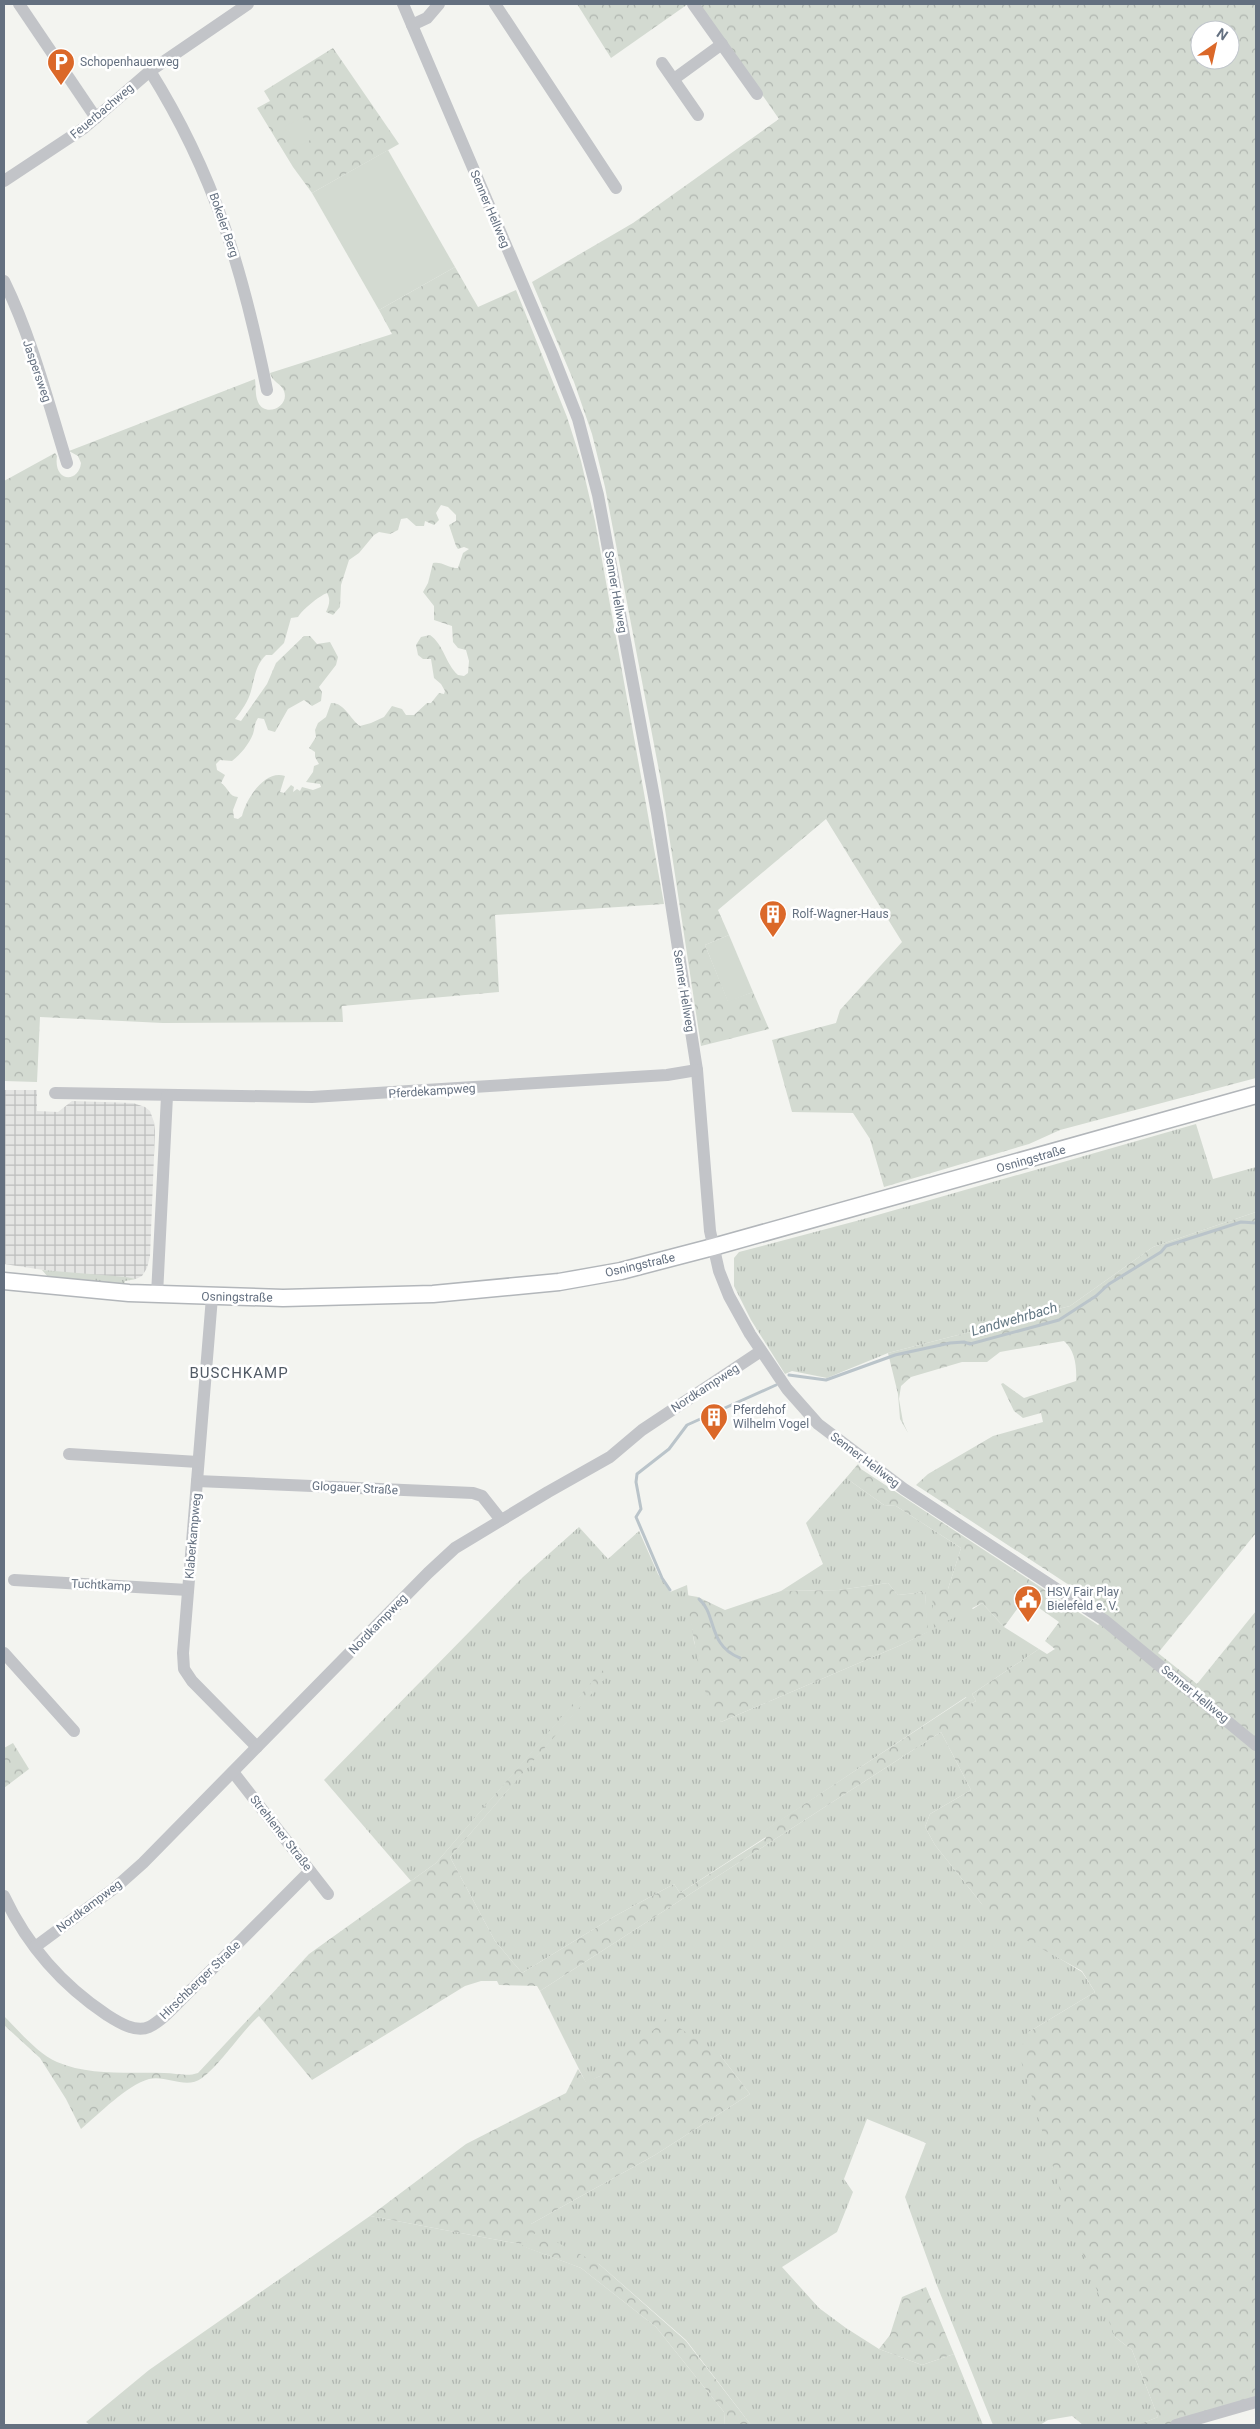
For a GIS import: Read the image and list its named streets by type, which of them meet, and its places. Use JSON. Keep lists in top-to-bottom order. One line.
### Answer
{"streets":{"main road":["Osningstraße"],"street":["Feuerbachweg","Senner Hellweg","Bokeler Berg","Jaspersweg","Pferdekampweg","Nordkampweg","Glogauer Straße","Klaberkampweg","Tuchtkamp","Strehlener Straße","Hirschberger Straße"]},"crossings":[["Feuerbachweg","Bokeler Berg"],["Senner Hellweg","Pferdekampweg"],["Senner Hellweg","Osningstraße"],["Senner Hellweg","Nordkampweg"],["Osningstraße","Klaberkampweg"],["Nordkampweg","Glogauer Straße"],["Nordkampweg","Klaberkampweg"],["Nordkampweg","Strehlener Straße"],["Nordkampweg","Hirschberger Straße"],["Glogauer Straße","Klaberkampweg"],["Klaberkampweg","Tuchtkamp"],["Strehlener Straße","Hirschberger Straße"]],"districts":["BUSCHKAMP"],"water":["Landwehrbach"],"places":{"parking":["Schopenhauerweg"],"building":["Rolf-Wagner-Haus","Pferdehof Wilhelm Vogel"],"public building":["HSV Fair Play Bielefeld e. V."]},"north":"top right"}
